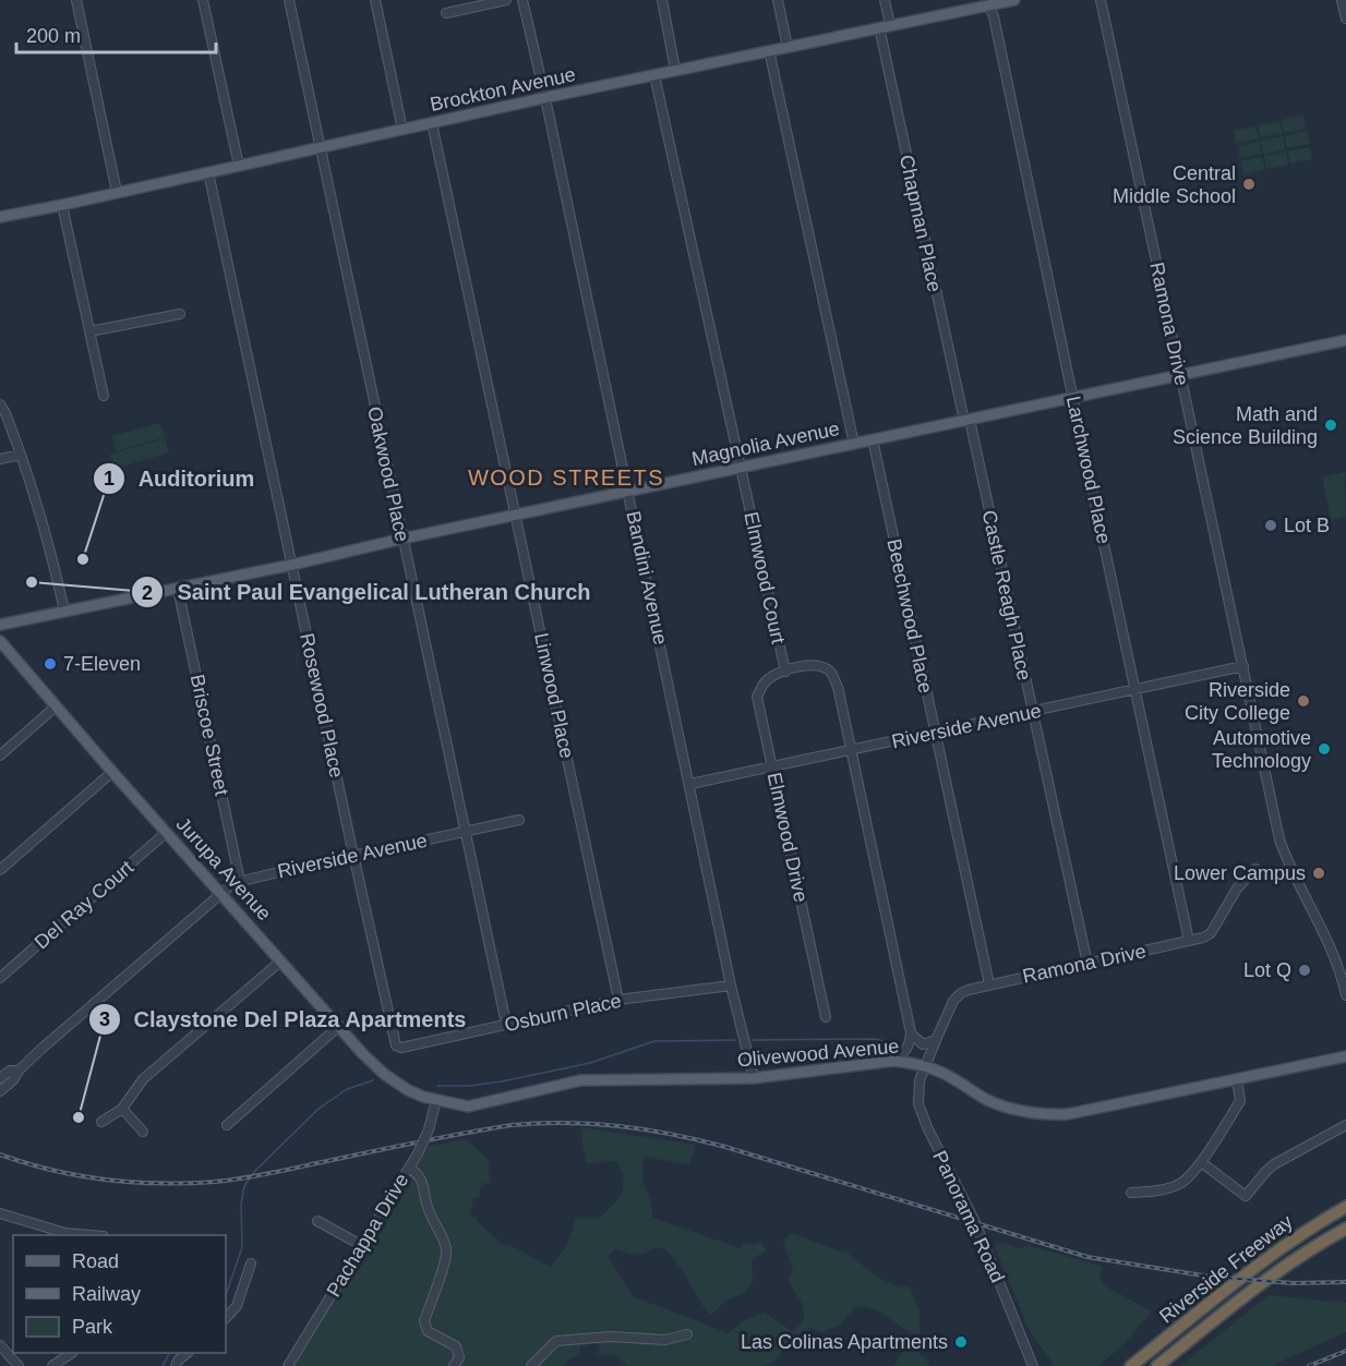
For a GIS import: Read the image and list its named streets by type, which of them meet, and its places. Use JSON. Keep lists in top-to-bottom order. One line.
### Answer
{"streets":{"highway":["Riverside Freeway"],"main road":["Brockton Avenue","Magnolia Avenue","Jurupa Avenue","Olivewood Avenue"],"street":["Chapman Place","Ramona Drive","Larchwood Place","Oakwood Place","Bandini Avenue","Elmwood Court","Castle Reagh Place","Beechwood Place","Linwood Place","Rosewood Place","Riverside Avenue","Briscoe Street","Elmwood Drive","Del Ray Court","Osburn Place","Panorama Road","Pachappa Drive"]},"crossings":[["Brockton Avenue","Chapman Place"],["Brockton Avenue","Larchwood Place"],["Brockton Avenue","Oakwood Place"],["Brockton Avenue","Bandini Avenue"],["Brockton Avenue","Elmwood Court"],["Brockton Avenue","Linwood Place"],["Brockton Avenue","Rosewood Place"],["Chapman Place","Magnolia Avenue"],["Chapman Place","Castle Reagh Place"],["Ramona Drive","Magnolia Avenue"],["Ramona Drive","Larchwood Place"],["Ramona Drive","Castle Reagh Place"],["Ramona Drive","Beechwood Place"],["Ramona Drive","Riverside Avenue"],["Ramona Drive","Olivewood Avenue"],["Ramona Drive","Panorama Road"],["Magnolia Avenue","Larchwood Place"],["Magnolia Avenue","Oakwood Place"],["Magnolia Avenue","Bandini Avenue"],["Magnolia Avenue","Elmwood Court"],["Magnolia Avenue","Castle Reagh Place"],["Magnolia Avenue","Beechwood Place"],["Magnolia Avenue","Linwood Place"],["Magnolia Avenue","Rosewood Place"],["Magnolia Avenue","Briscoe Street"],["Larchwood Place","Riverside Avenue"],["Oakwood Place","Riverside Avenue"],["Oakwood Place","Osburn Place"],["Bandini Avenue","Riverside Avenue"],["Bandini Avenue","Osburn Place"],["Bandini Avenue","Olivewood Avenue"],["Elmwood Court","Riverside Avenue"],["Elmwood Court","Elmwood Drive"],["Castle Reagh Place","Riverside Avenue"],["Beechwood Place","Riverside Avenue"],["Linwood Place","Osburn Place"],["Rosewood Place","Riverside Avenue"],["Rosewood Place","Osburn Place"],["Riverside Avenue","Briscoe Street"],["Riverside Avenue","Elmwood Drive"],["Riverside Avenue","Jurupa Avenue"],["Jurupa Avenue","Del Ray Court"],["Jurupa Avenue","Olivewood Avenue"],["Jurupa Avenue","Pachappa Drive"],["Olivewood Avenue","Panorama Road"],["Olivewood Avenue","Pachappa Drive"]],"districts":["WOOD STREETS"],"places":["Central Middle School","Math and Science Building","Lot B","Auditorium","Saint Paul Evangelical Lutheran Church","7-Eleven","Riverside City College","Automotive Technology","Lower Campus","Lot Q","Claystone Del Plaza Apartments","Las Colinas Apartments"],"legend":["Road","Railway","Park"],"scale_bar":"200 m"}
